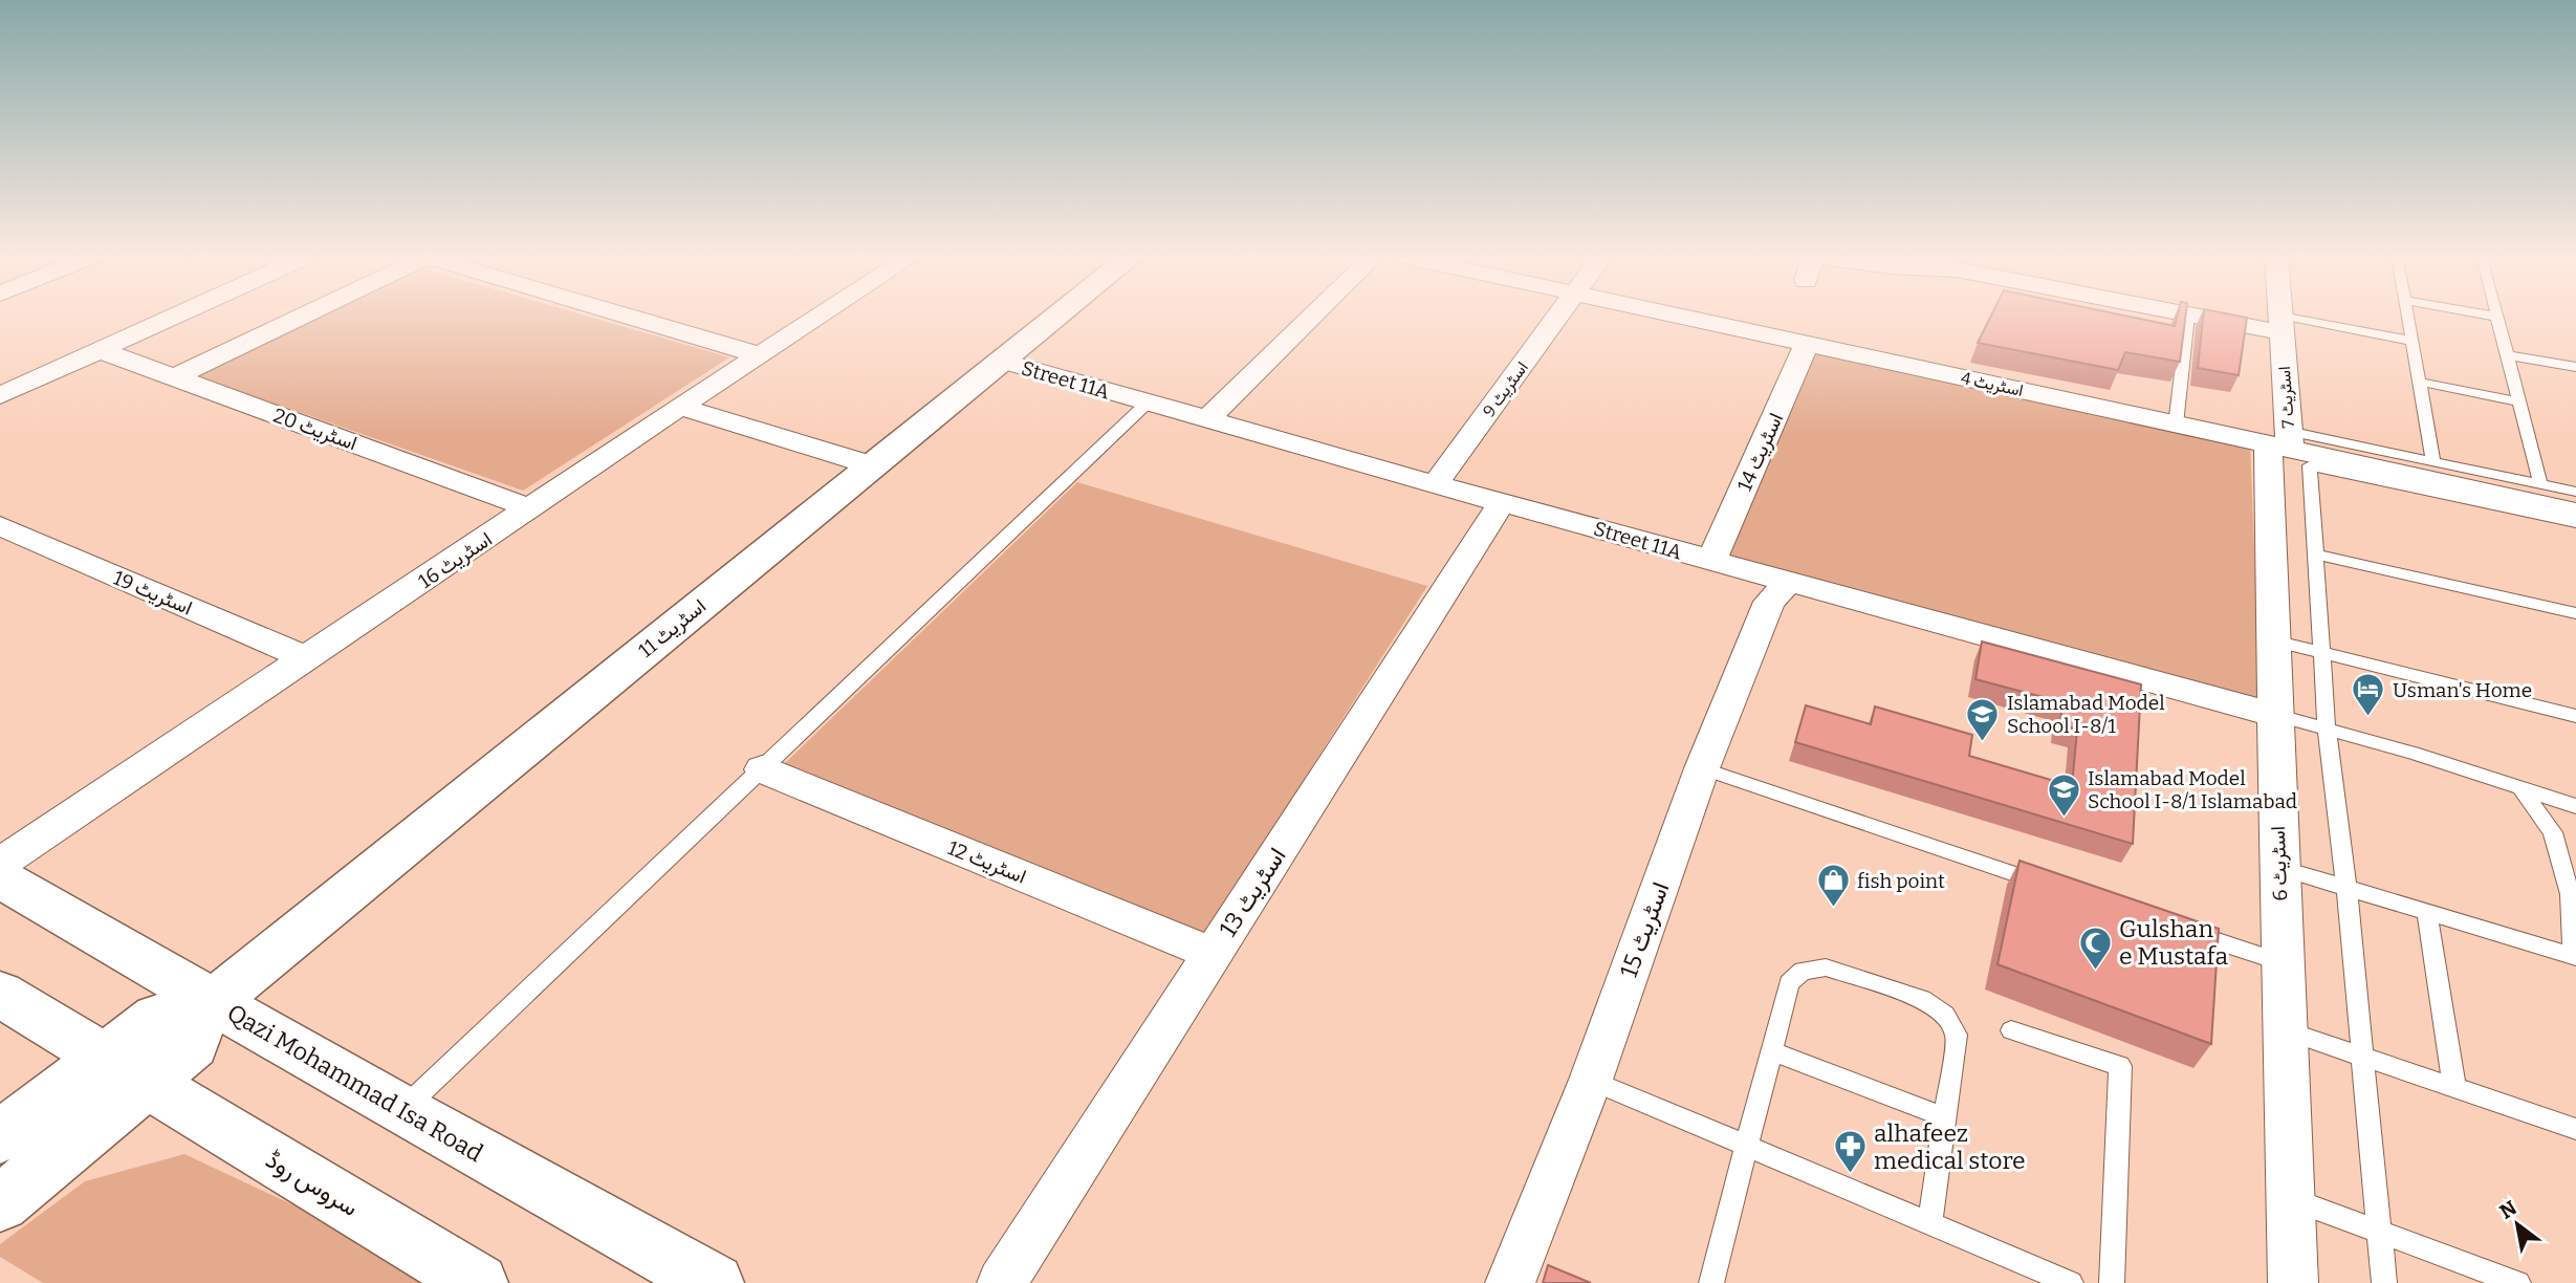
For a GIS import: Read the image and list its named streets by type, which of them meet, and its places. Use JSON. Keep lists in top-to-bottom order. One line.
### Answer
{"streets":{"street":["Street 11A","اسٹریٹ 4","اسٹریٹ 9","اسٹریٹ 7","اسٹریٹ 20","اسٹریٹ 14","اسٹریٹ 16","اسٹریٹ 19","اسٹریٹ 11","اسٹریٹ 12","اسٹریٹ 6","اسٹریٹ 13","اسٹریٹ 15","Qazi Mohammad Isa Road","سروس روڈ"]},"crossings":[["Street 11A","اسٹریٹ 9"],["Street 11A","اسٹریٹ 14"],["Street 11A","اسٹریٹ 11"],["Street 11A","اسٹریٹ 6"],["Street 11A","اسٹریٹ 13"],["Street 11A","اسٹریٹ 15"],["اسٹریٹ 4","اسٹریٹ 7"],["اسٹریٹ 4","اسٹریٹ 14"],["اسٹریٹ 4","اسٹریٹ 6"],["اسٹریٹ 7","اسٹریٹ 6"],["اسٹریٹ 20","اسٹریٹ 16"],["اسٹریٹ 16","اسٹریٹ 19"],["اسٹریٹ 11","Qazi Mohammad Isa Road"],["اسٹریٹ 12","اسٹریٹ 13"]],"places":{"hotel":["Usman's Home"],"school or university":["Islamabad Model School I-8/1","Islamabad Model School I-8/1 Islamabad"],"shop":["fish point"],"mosque":["Gulshan e Mustafa"],"pharmacy":["alhafeez medical store"]},"north":"top left"}
